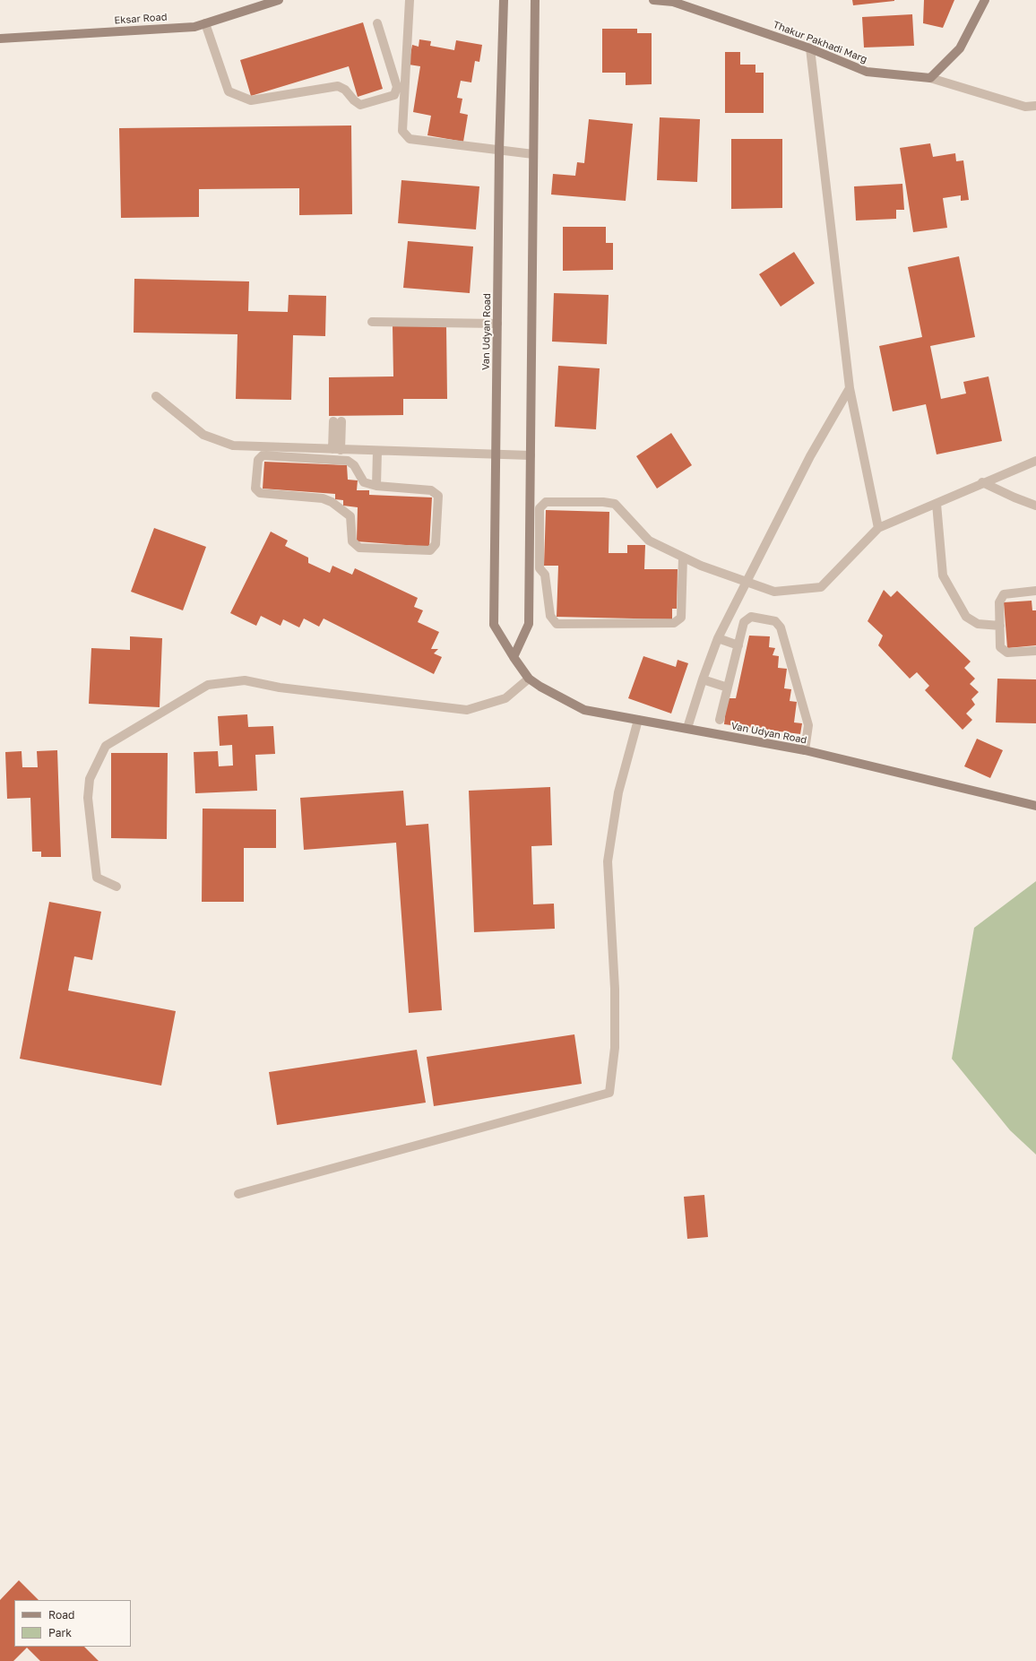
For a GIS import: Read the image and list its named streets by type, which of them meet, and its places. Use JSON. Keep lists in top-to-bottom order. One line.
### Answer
{"streets":{"street":["Eksar Road","Thakur Pakhadi Marg","Van Udyan Road"]},"legend":["Road","Park"]}
